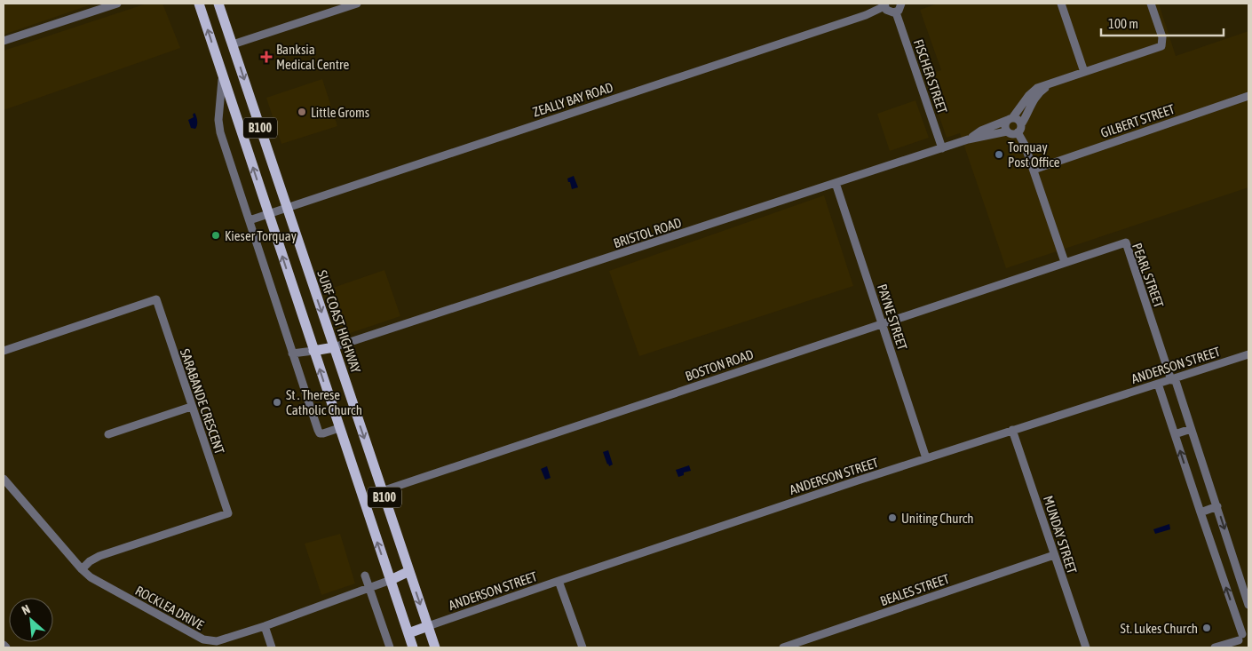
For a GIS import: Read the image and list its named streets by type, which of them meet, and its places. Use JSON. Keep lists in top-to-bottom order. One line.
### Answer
{"streets":{"main road":["B100","SURF COAST HIGHWAY"],"street":["FISCHER STREET","ZEALLY BAY ROAD","GILBERT STREET","BRISTOL ROAD","PEARL STREET","PAYNE STREET","BOSTON ROAD","ANDERSON STREET","SARABANDE CRESCENT","MUNDAY STREET","BEALES STREET","ROCKLEA DRIVE"]},"crossings":[["FISCHER STREET","BRISTOL ROAD"],["ZEALLY BAY ROAD","B100"],["ZEALLY BAY ROAD","SURF COAST HIGHWAY"],["B100","ROCKLEA DRIVE"],["BRISTOL ROAD","PAYNE STREET"],["BRISTOL ROAD","SURF COAST HIGHWAY"],["PEARL STREET","BOSTON ROAD"],["PEARL STREET","ANDERSON STREET"],["PAYNE STREET","BOSTON ROAD"],["PAYNE STREET","ANDERSON STREET"],["SURF COAST HIGHWAY","BOSTON ROAD"],["SURF COAST HIGHWAY","ANDERSON STREET"],["ANDERSON STREET","MUNDAY STREET"],["SARABANDE CRESCENT","ROCKLEA DRIVE"],["MUNDAY STREET","BEALES STREET"]],"places":{"health":["Banksia Medical Centre"],"other":["Little Groms","Torquay Post Office","Kieser Torquay","St . Therese Catholic Church","Uniting Church","St. Lukes Church"]},"scale_bar":"100 m","north":"top left"}
